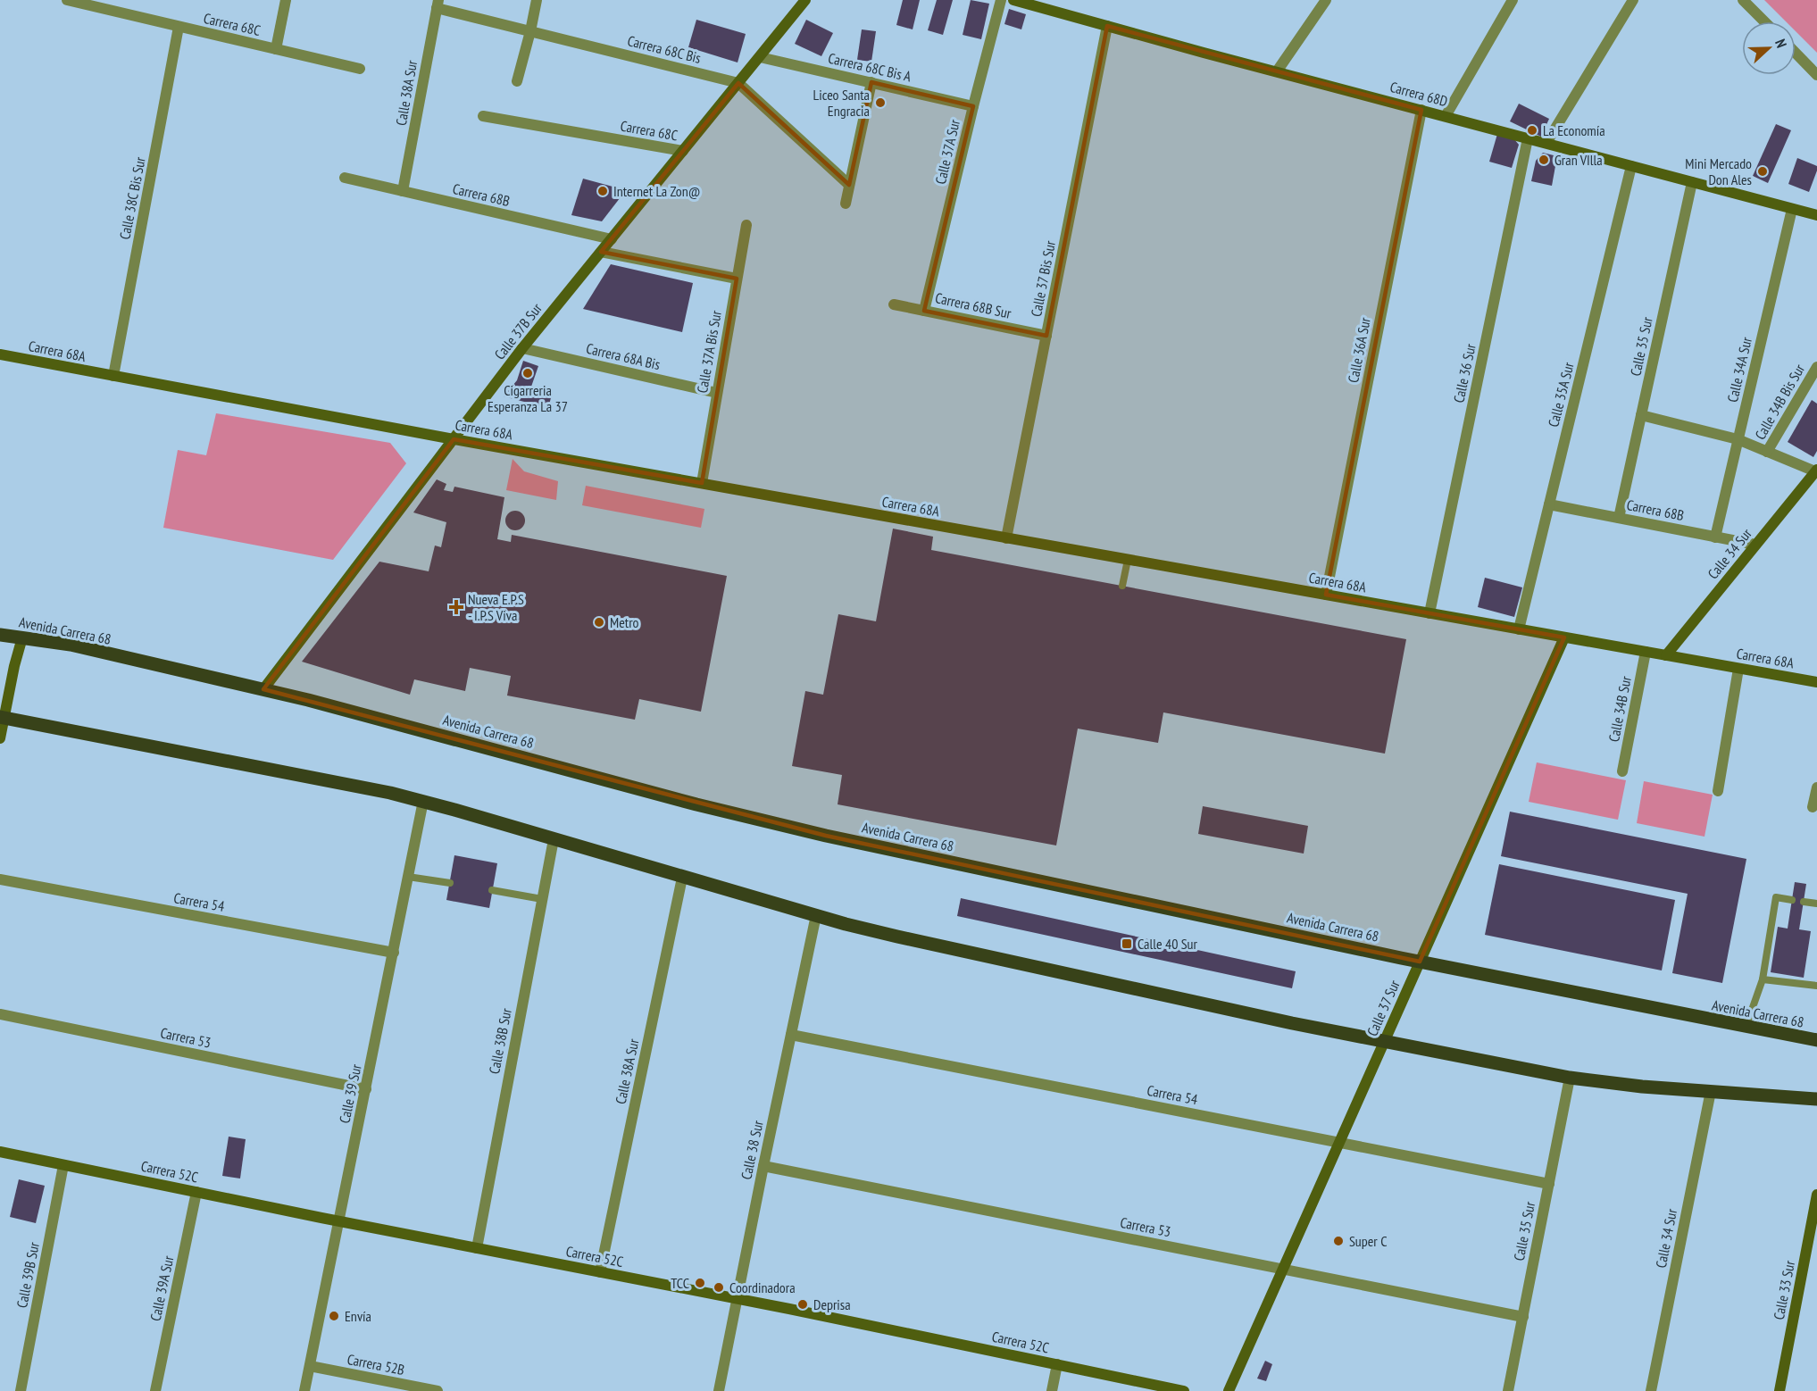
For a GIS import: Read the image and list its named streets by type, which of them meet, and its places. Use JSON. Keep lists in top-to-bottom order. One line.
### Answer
{"streets":{"main road":["Avenida Carrera 68"],"street":["Carrera 68C","Carrera 68C Bis","Carrera 68C Bis A","Calle 38A Sur","Carrera 68D","Calle 37A Sur","Carrera 68B","Calle 38C Bis Sur","Calle 37 Bis Sur","Carrera 68B Sur","Calle 37B Sur","Calle 35 Sur","Calle 36A Sur","Carrera 68A","Calle 37A Bis Sur","Carrera 68A Bis","Calle 34A Sur","Calle 36 Sur","Calle 35A Sur","Calle 34B Bis Sur","Calle 34 Sur","Calle 34B Sur","Carrera 54","Calle 37 Sur","Carrera 53","Calle 38B Sur","Calle 39 Sur","Calle 38 Sur","Carrera 52C","Calle 39B Sur","Calle 39A Sur","Calle 33 Sur","Carrera 52B"]},"crossings":[["Carrera 68C","Calle 38C Bis Sur"],["Carrera 68C","Calle 37B Sur"],["Carrera 68C Bis","Calle 38A Sur"],["Carrera 68C Bis","Calle 37B Sur"],["Carrera 68C Bis A","Calle 37A Sur"],["Carrera 68C Bis A","Calle 37B Sur"],["Calle 38A Sur","Carrera 68B"],["Calle 38A Sur","Carrera 52C"],["Carrera 68D","Calle 37 Bis Sur"],["Carrera 68D","Calle 35 Sur"],["Carrera 68D","Calle 36A Sur"],["Carrera 68D","Calle 34A Sur"],["Carrera 68D","Calle 36 Sur"],["Carrera 68D","Calle 35A Sur"],["Calle 37A Sur","Carrera 68B Sur"],["Carrera 68B","Calle 37B Sur"],["Carrera 68B","Calle 35 Sur"],["Carrera 68B","Calle 34A Sur"],["Carrera 68B","Calle 35A Sur"],["Carrera 68B","Calle 34 Sur"],["Calle 38C Bis Sur","Carrera 68A"],["Calle 37 Bis Sur","Carrera 68B Sur"],["Calle 37 Bis Sur","Carrera 68A"],["Calle 37B Sur","Carrera 68A"],["Calle 37B Sur","Carrera 68A Bis"],["Calle 37B Sur","Avenida Carrera 68"],["Calle 35 Sur","Carrera 54"],["Calle 35 Sur","Carrera 53"],["Calle 36A Sur","Carrera 68A"],["Carrera 68A","Calle 37A Bis Sur"],["Carrera 68A","Calle 36 Sur"],["Carrera 68A","Calle 35A Sur"],["Carrera 68A","Calle 34 Sur"],["Carrera 68A","Calle 34B Sur"],["Carrera 68A","Calle 37 Sur"],["Calle 37A Bis Sur","Carrera 68A Bis"],["Avenida Carrera 68","Calle 37 Sur"],["Carrera 54","Calle 37 Sur"],["Carrera 54","Calle 39 Sur"],["Carrera 54","Calle 38 Sur"],["Calle 37 Sur","Carrera 53"],["Carrera 53","Calle 39 Sur"],["Carrera 53","Calle 38 Sur"],["Calle 38B Sur","Carrera 52C"],["Calle 39 Sur","Carrera 52C"],["Calle 39 Sur","Carrera 52B"],["Calle 38 Sur","Carrera 52C"],["Carrera 52C","Calle 39B Sur"],["Carrera 52C","Calle 39A Sur"]],"places":{"other":["Liceo Santa Engracia","La Economía","Gran VIlla","Mini Mercado Don Ales","Internet La Zon@","Cigarreria Esperanza La 37","Metro","Super C","TCC","Coordinadora","Deprisa","Envía"],"health":["Nueva E.P.S - I.P.S Viva"],"transit":["Calle 40 Sur"]},"north":"right"}
